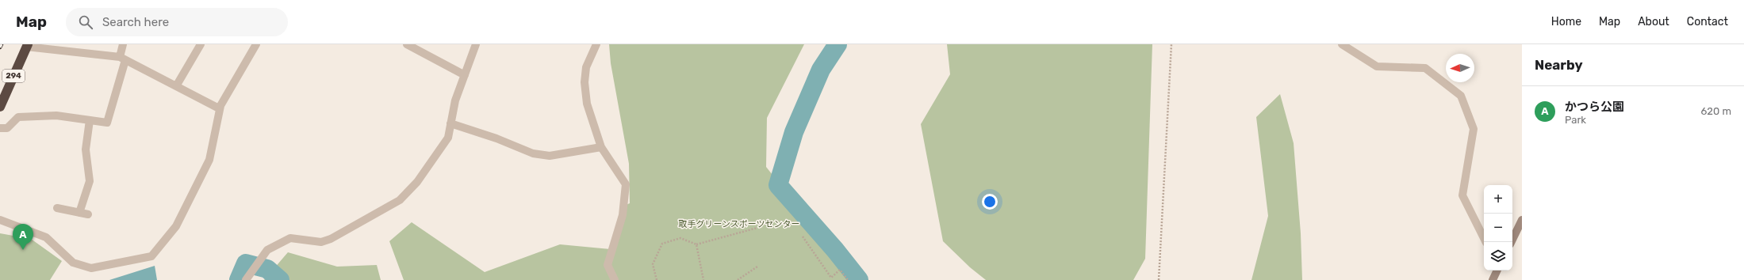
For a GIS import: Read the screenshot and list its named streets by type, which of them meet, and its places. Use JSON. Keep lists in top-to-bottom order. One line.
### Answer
{"streets":{"highway":["294"]},"parks":["取手グリーンスポーツセンター"],"north":"left","page":{"header":"Map","search":"Search here","nav":["Home","Map","About","Contact"],"heading":"Nearby","list":[{"mark":"A","name":"かつら公園","note":"Park","value":"620 m"}],"map_buttons":["+","−"],"pins":"A"}}
